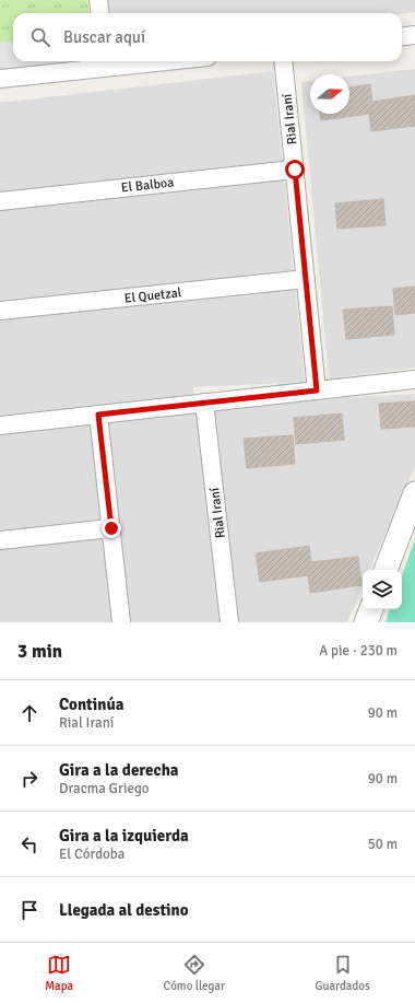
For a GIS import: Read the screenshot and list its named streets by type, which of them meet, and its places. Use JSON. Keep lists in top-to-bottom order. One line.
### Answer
{"streets":{"street":["Rial Iraní","El Balboa","El Quetzal"]},"crossings":[["Rial Iraní","El Balboa"],["Rial Iraní","El Quetzal"]],"north":"right","page":{"search":"Buscar aquí","heading":["3 min","A pie · 230 m"],"list":[["Continúa","Rial Iraní","90 m"],["Gira a la derecha","Dracma Griego","90 m"],["Gira a la izquierda","El Córdoba","50 m"],"Llegada al destino"],"nav":["Mapa","Cómo llegar","Guardados"]}}
